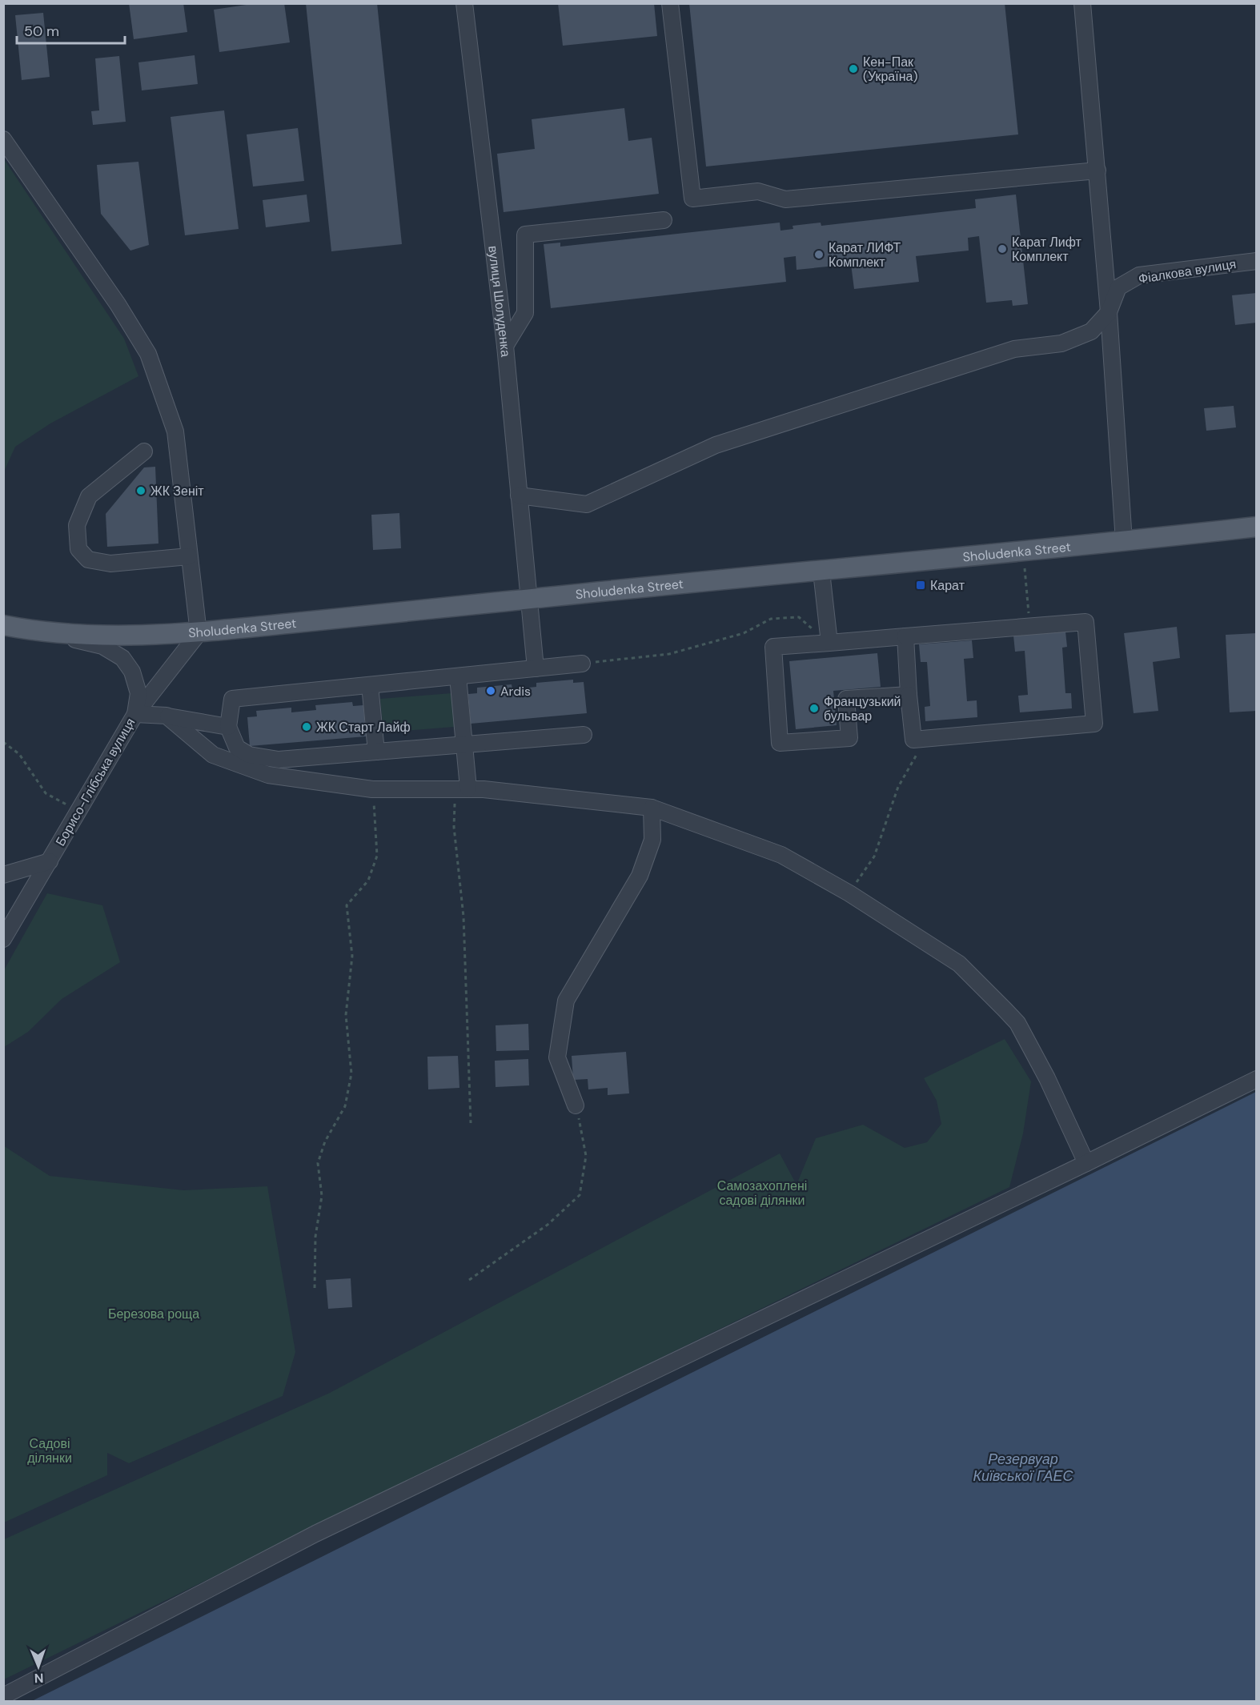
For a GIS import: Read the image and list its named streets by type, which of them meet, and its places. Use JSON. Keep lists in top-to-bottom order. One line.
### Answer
{"streets":{"main road":["Sholudenka Street"],"street":["Фіалкова вулиця","вулиця Шолуденка","Борисо-Глібська вулиця"]},"crossings":[["вулиця Шолуденка","Sholudenka Street"],["Sholudenka Street","Борисо-Глібська вулиця"]],"water":["Резервуар Київської ГАЕС"],"parks":["Самозахоплені садові ділянки","Березова роща","Садові ділянки"],"places":{"other":["Кен-Пак (Україна)","Карат Лифт Комплект","Карат ЛИФТ Комплект","ЖК Зеніт","Ardis","Французький бульвар","ЖК Старт Лайф"],"transit":["Карат"]},"scale_bar":"50 m","north":"bottom"}
